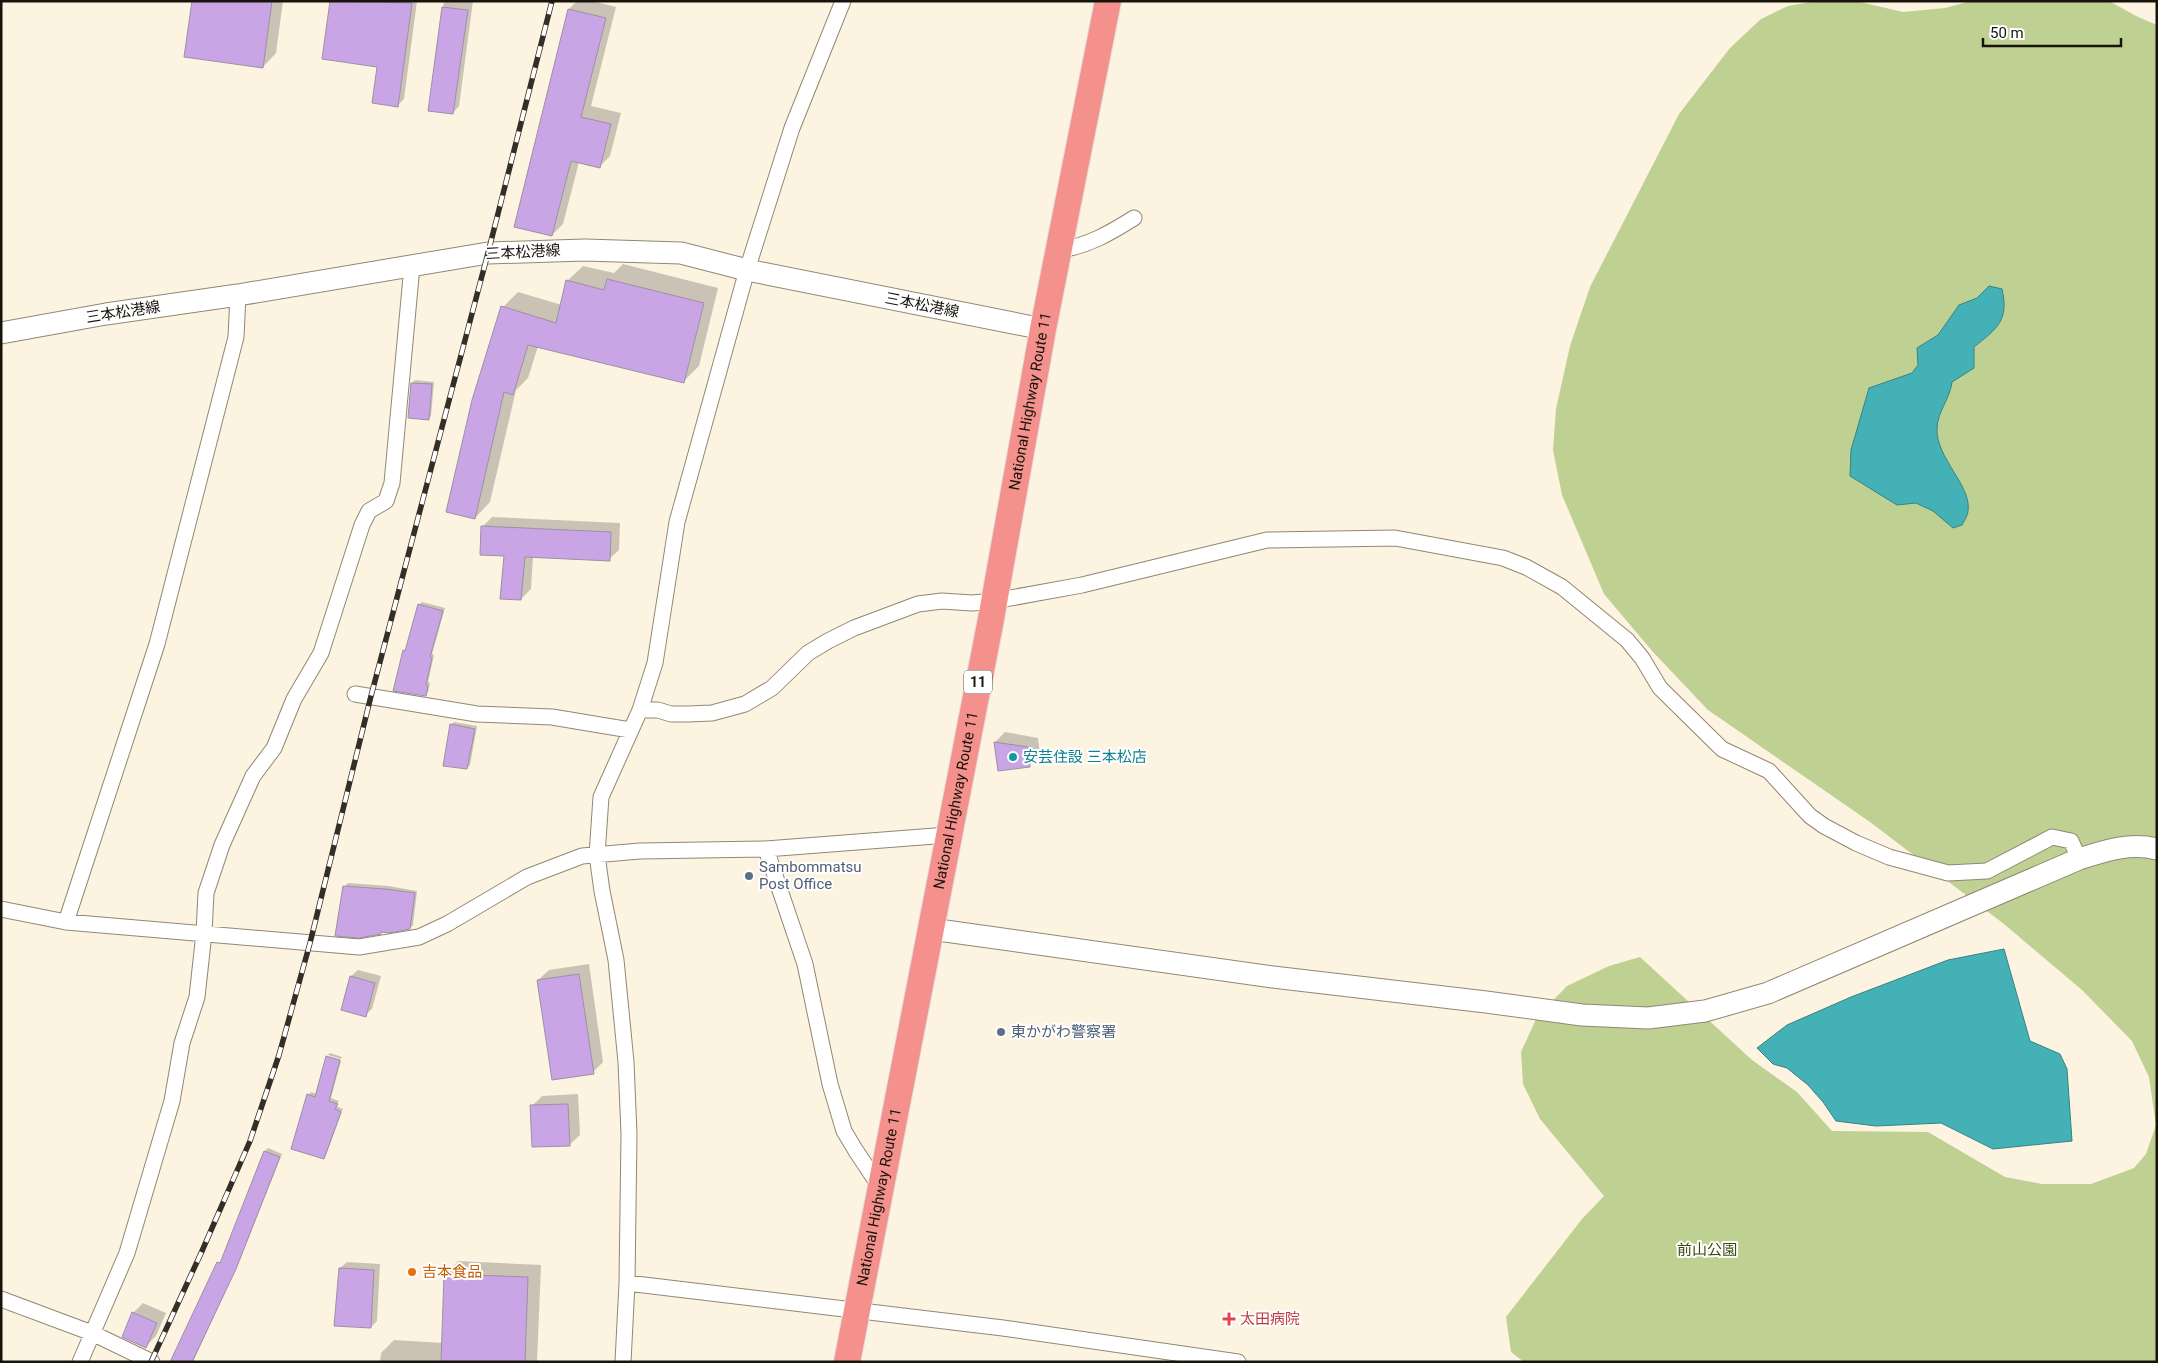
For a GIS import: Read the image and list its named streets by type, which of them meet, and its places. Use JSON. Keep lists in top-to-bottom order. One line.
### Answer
{"streets":{"highway":["National Highway Route 11","11"],"street":["三本松港線"]},"crossings":[["三本松港線","National Highway Route 11"]],"parks":["前山公園"],"places":{"other":["安芸住設 三本松店","Sambommatsu Post Office","東かがわ警察署","吉本食品"],"health":["太田病院"]},"scale_bar":"50 m"}
